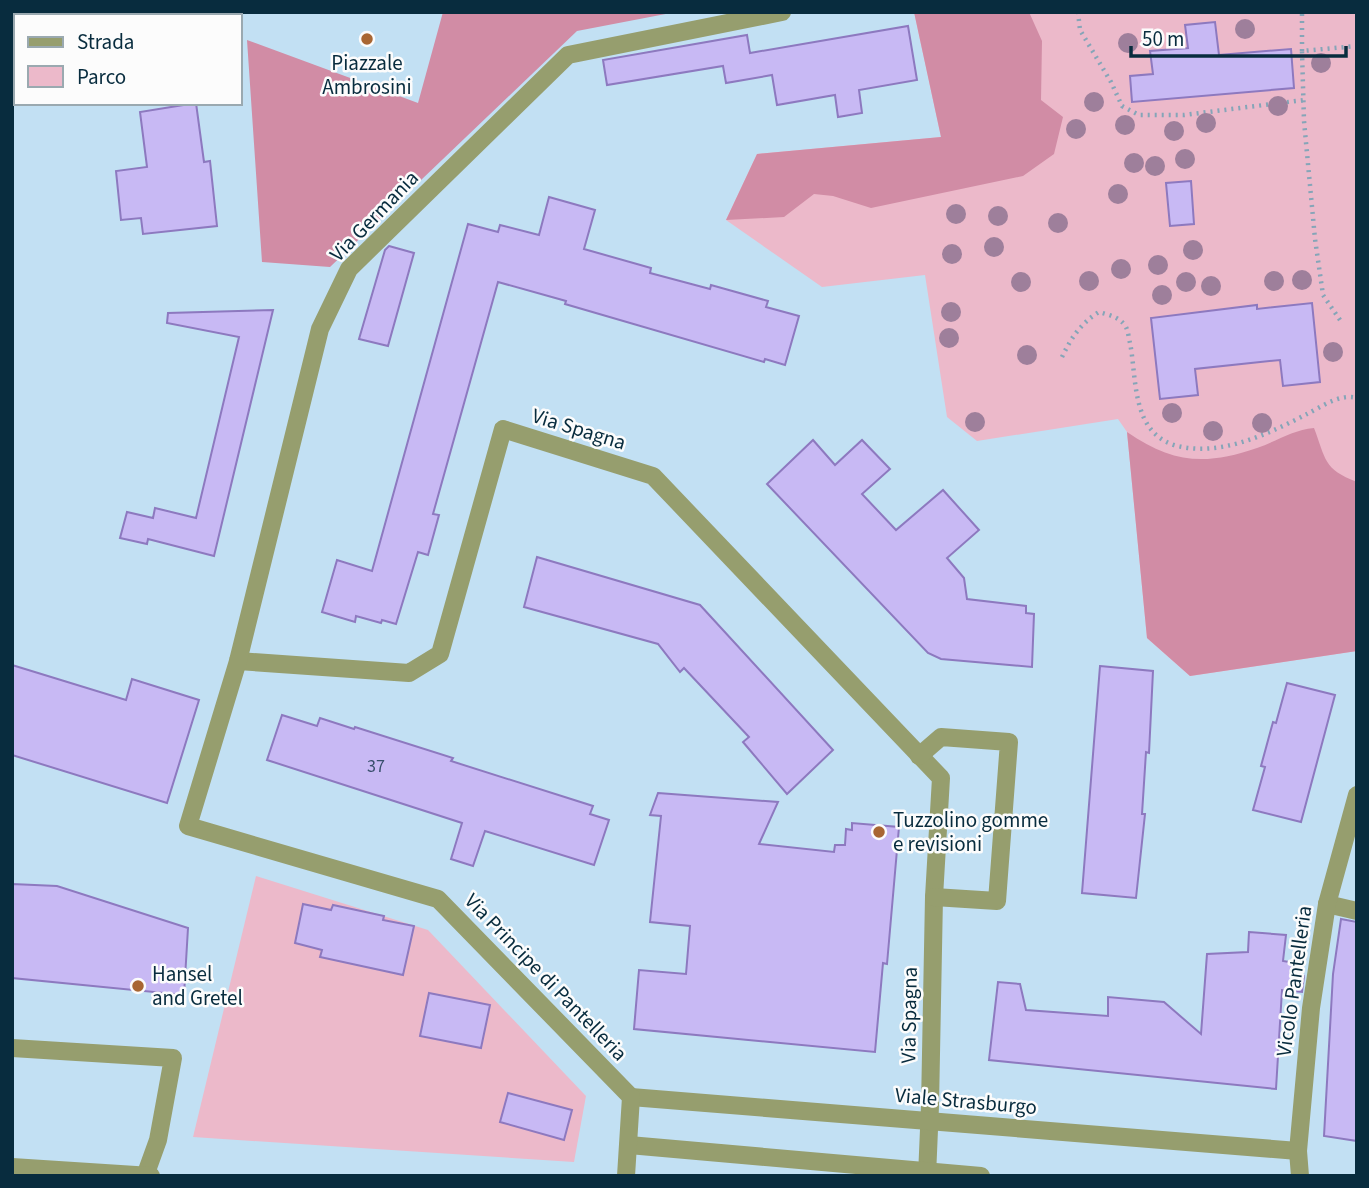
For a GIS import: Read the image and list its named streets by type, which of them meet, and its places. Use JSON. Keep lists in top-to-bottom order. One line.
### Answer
{"streets":{"street":["Via Germania","Via Spagna","Via Principe di Pantelleria","Vicolo Pantelleria","Viale Strasburgo"]},"crossings":[["Via Germania","Via Spagna"],["Via Germania","Via Principe di Pantelleria"],["Via Spagna","Viale Strasburgo"],["Via Principe di Pantelleria","Viale Strasburgo"],["Vicolo Pantelleria","Viale Strasburgo"]],"places":["Piazzale Ambrosini","Tuzzolino gomme e revisioni","Hansel and Gretel"],"house_numbers":["37"],"legend":["Strada","Parco"],"scale_bar":"50 m"}
